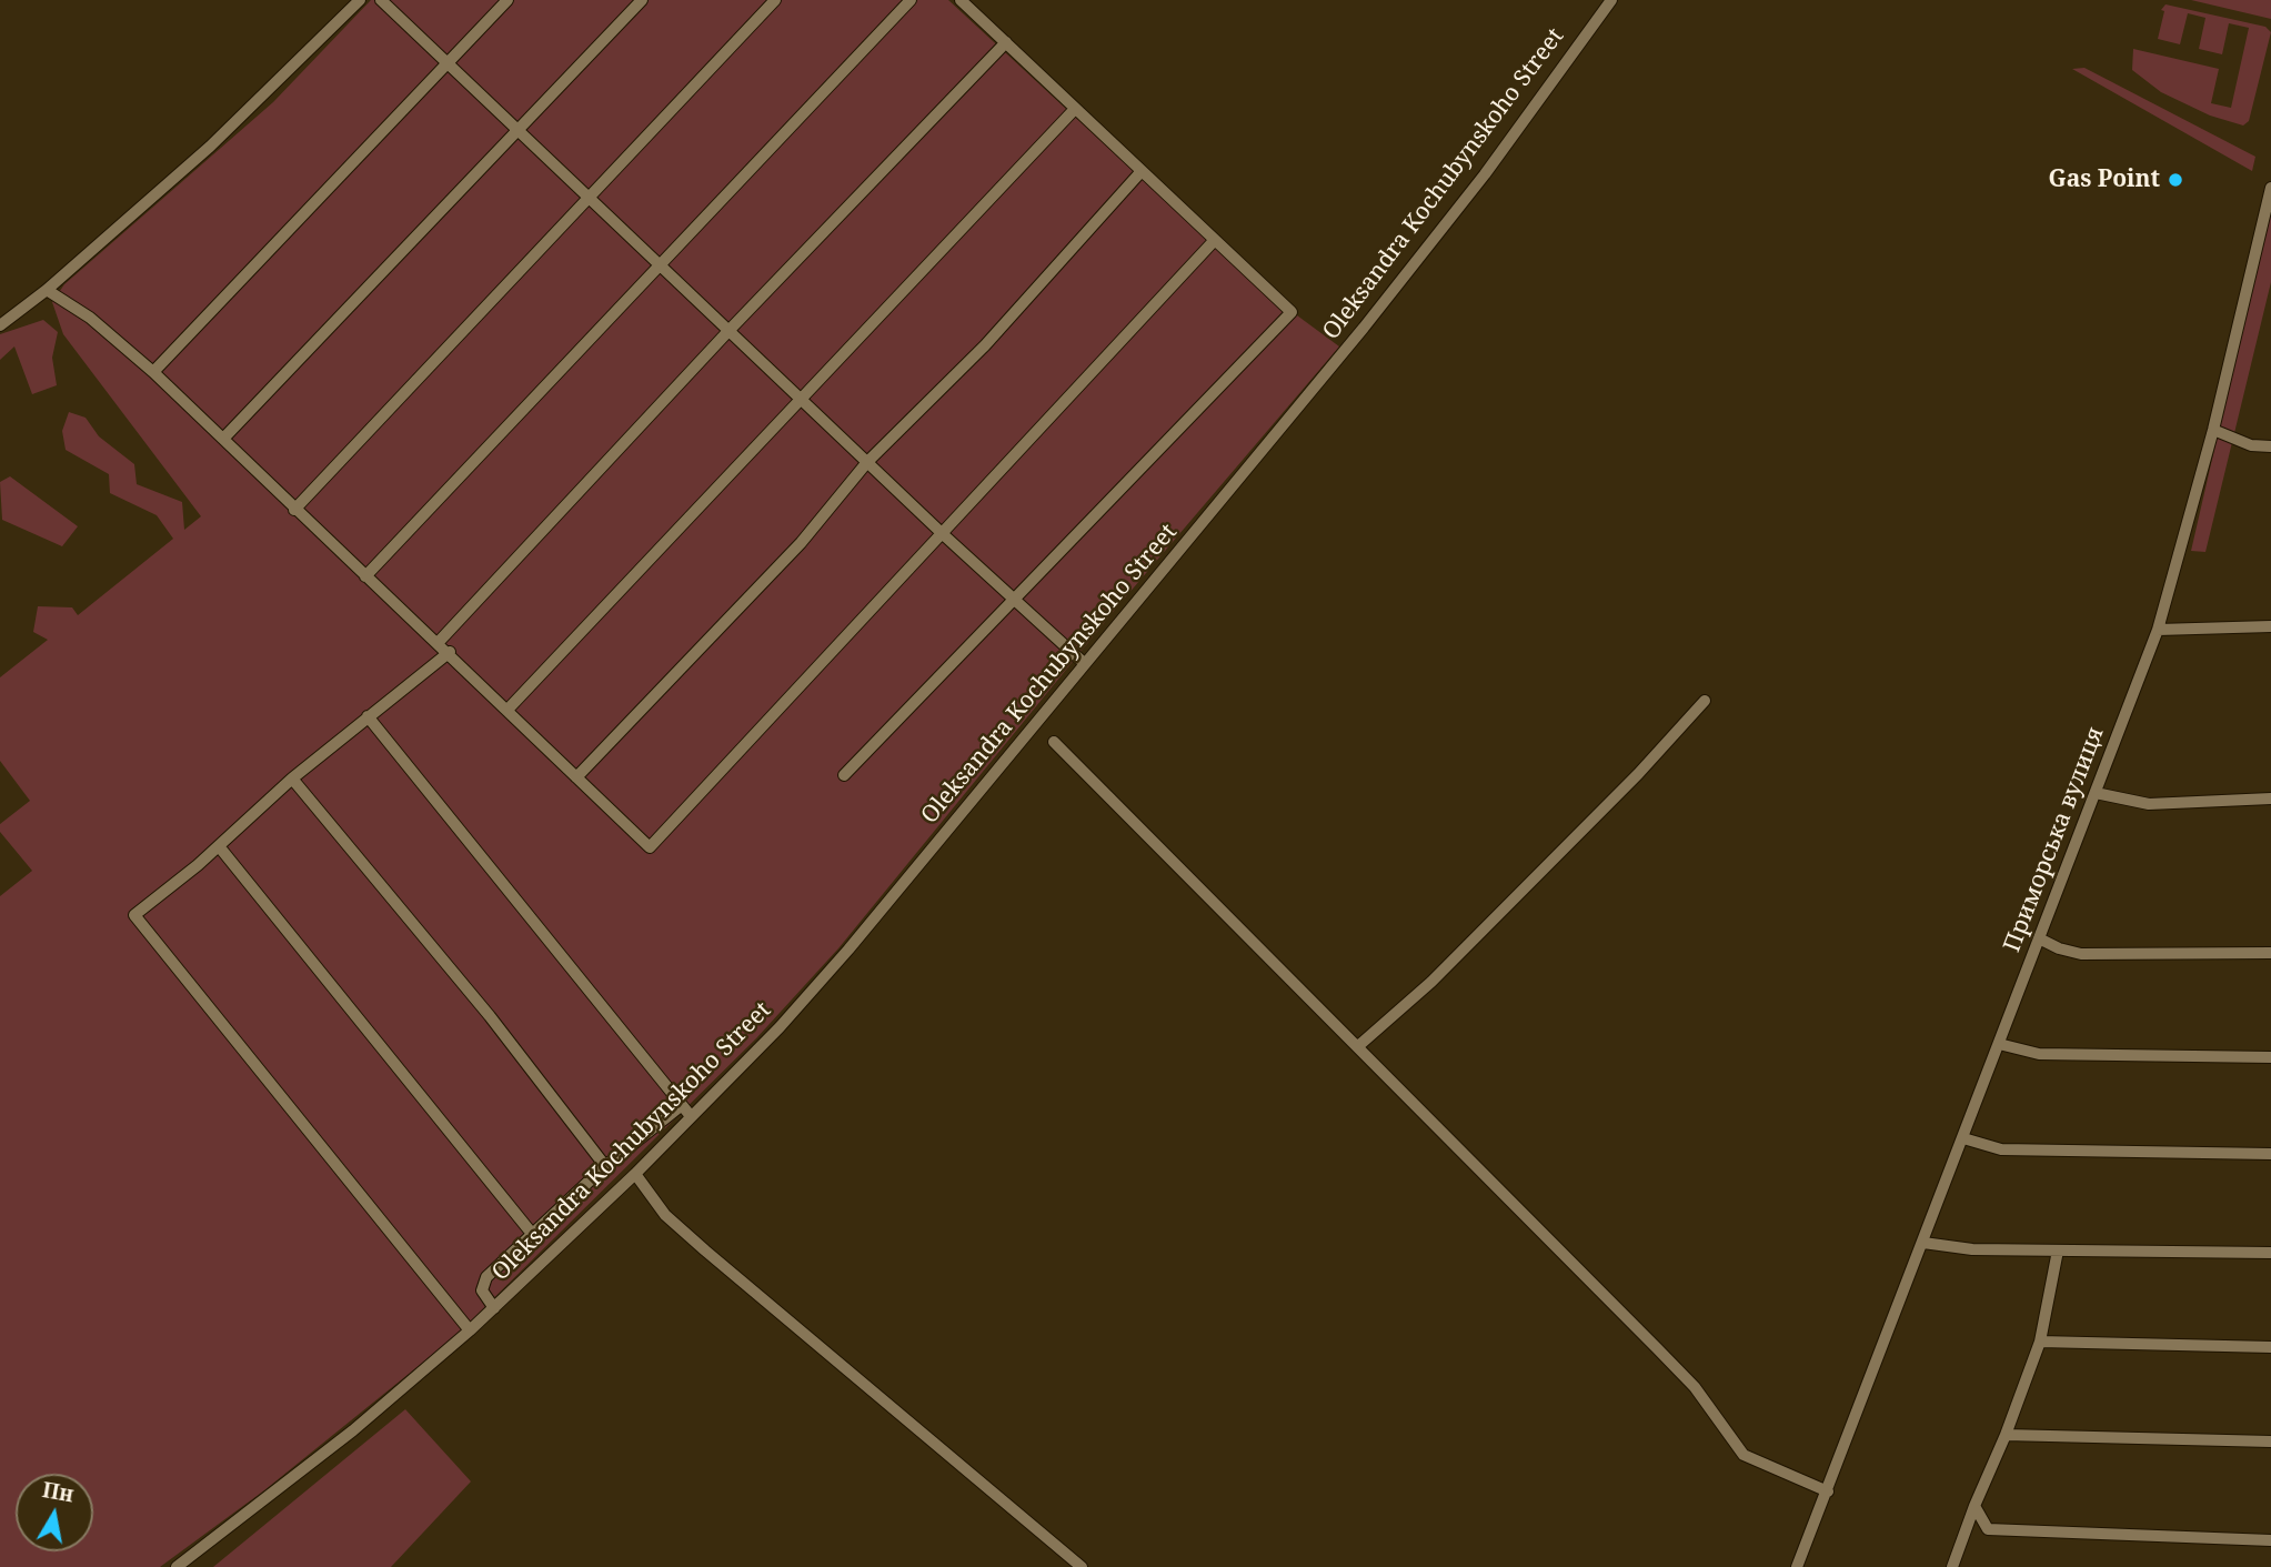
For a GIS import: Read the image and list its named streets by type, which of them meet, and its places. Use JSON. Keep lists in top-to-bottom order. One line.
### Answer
{"streets":{"street":["Oleksandra Kochubynskoho Street","Приморська вулиця"]},"places":["Gas Point"],"north":"top"}
